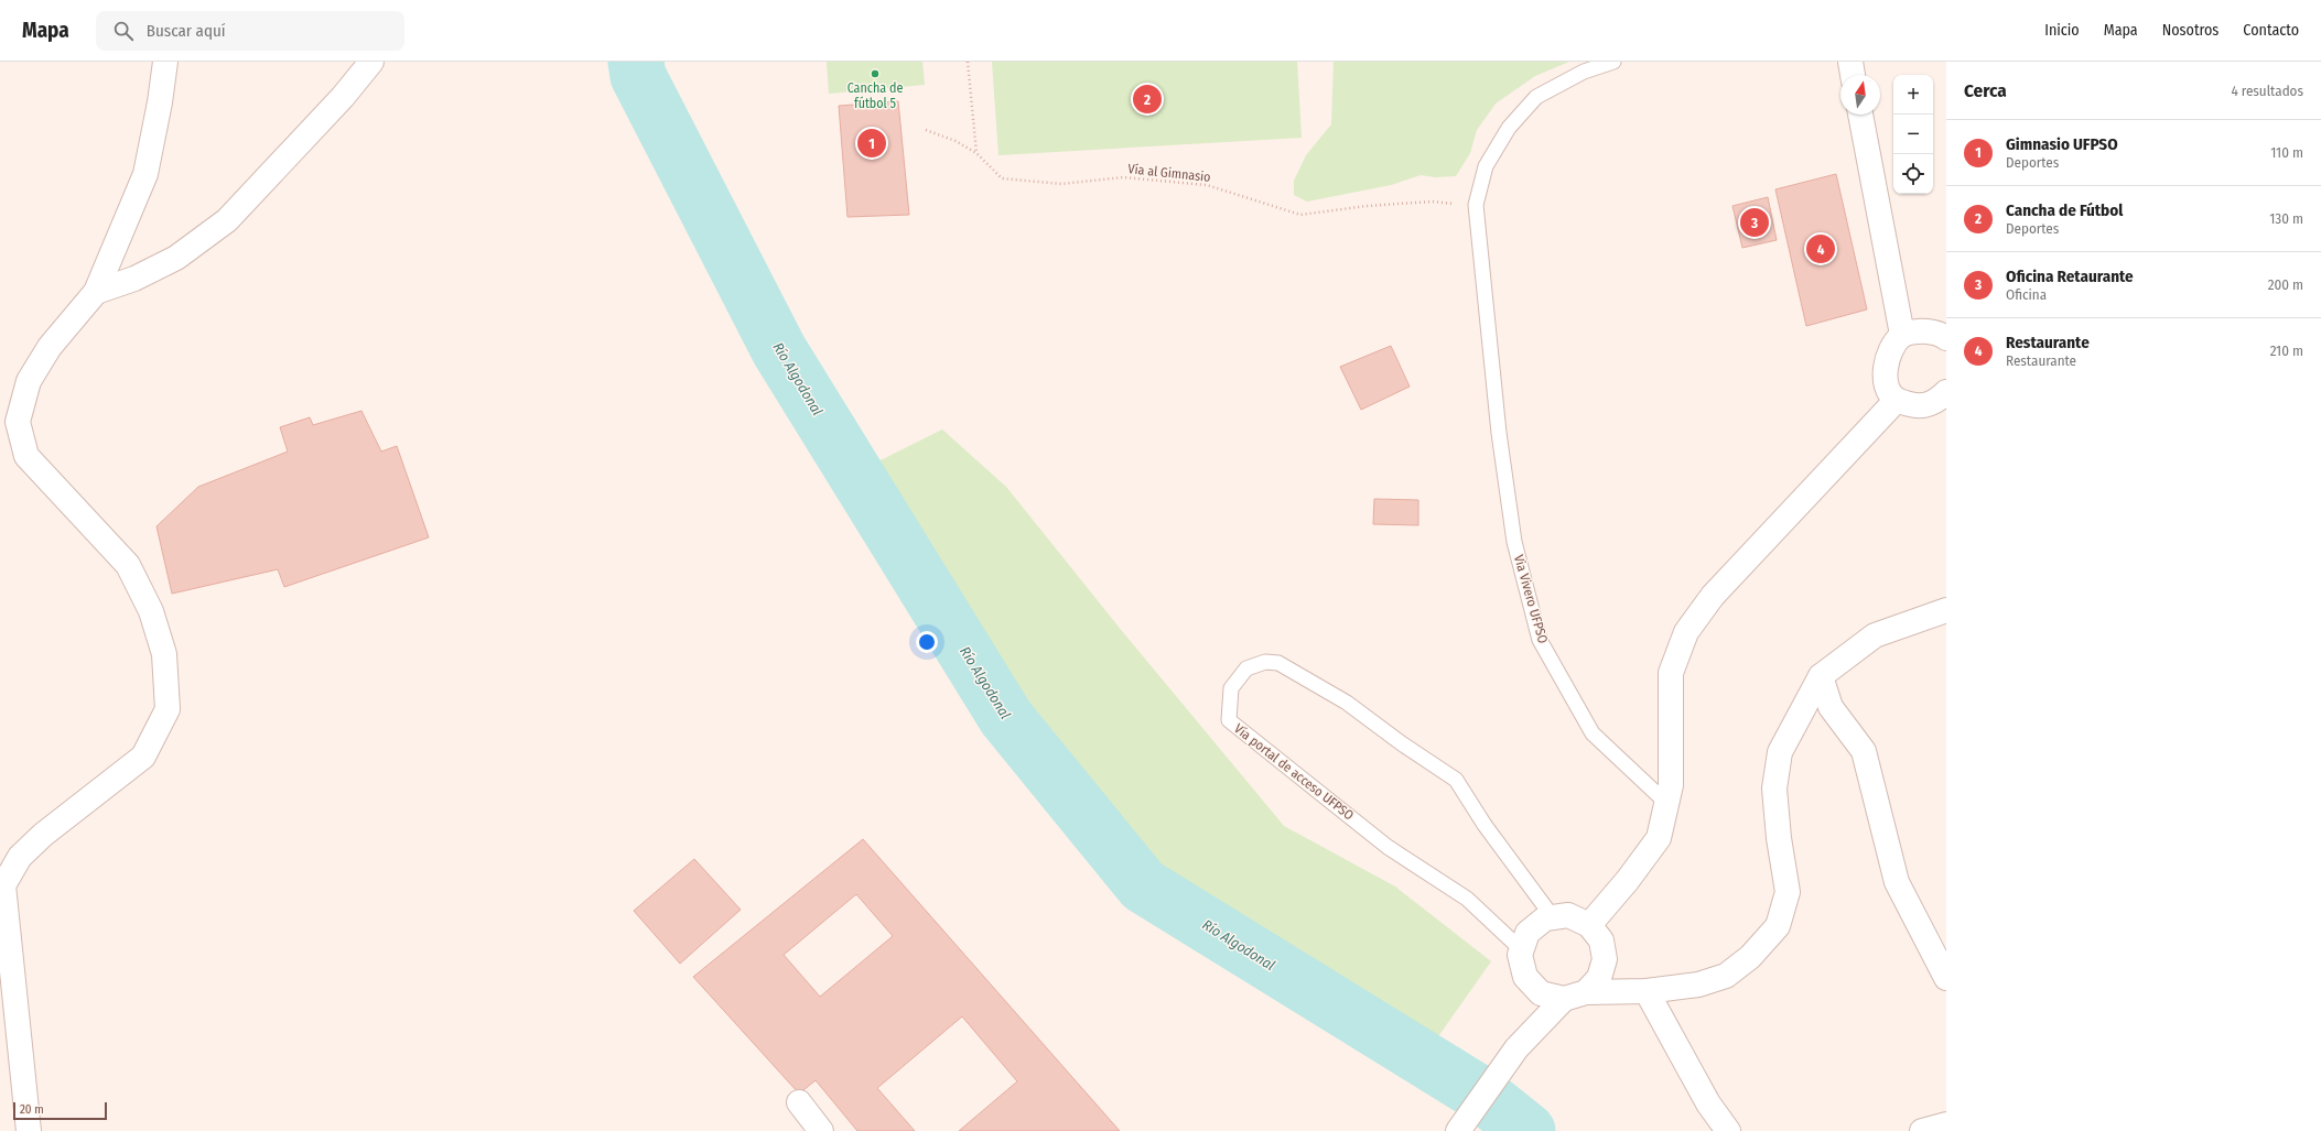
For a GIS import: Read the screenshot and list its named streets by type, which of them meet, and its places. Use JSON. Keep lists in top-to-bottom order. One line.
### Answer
{"streets":{"lane":["Via Vivero UFPSO","Vía portal de acceso UFPSO"],"path":["Vía al Gimnasio"]},"crossings":[["Vía al Gimnasio","Via Vivero UFPSO"]],"water":["Río Algodonal"],"places":["Cancha de fútbol 5"],"scale_bar":"20 m","north":"top","page":{"header":"Mapa","search":"Buscar aquí","nav":["Inicio","Mapa","Nosotros","Contacto"],"heading":["Cerca","4 resultados"],"map_buttons":["+","−"],"pins":["2","1","3","4"],"list":[{"mark":"1","name":"Gimnasio UFPSO","note":"Deportes","value":"110 m"},{"mark":"2","name":"Cancha de Fútbol","note":"Deportes","value":"130 m"},{"mark":"3","name":"Oficina Retaurante","note":"Oficina","value":"200 m"},{"mark":"4","name":"Restaurante","note":"Restaurante","value":"210 m"}],"scale":"20 m"}}
